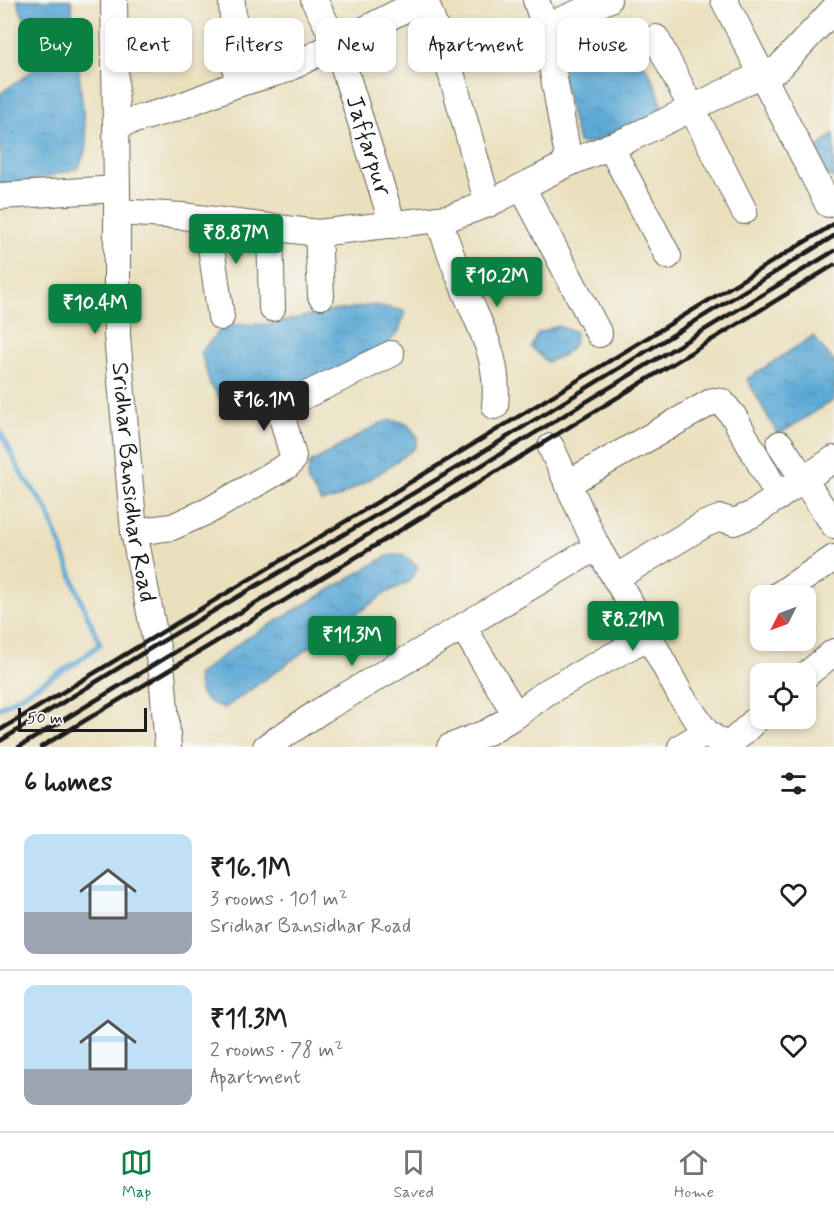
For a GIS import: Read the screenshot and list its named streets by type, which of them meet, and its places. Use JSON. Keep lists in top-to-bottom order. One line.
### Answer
{"streets":{"street":["Jaffarpur","Sridhar Bansidhar Road"]},"scale_bar":"50 m","north":"bottom left","page":{"chip":["Buy","Rent","Filters","New","Apartment","House"],"price":["₹8.87M","₹10.2M","₹10.4M","₹16.1M","₹8.21M","₹11.3M"],"scale":"50 m","heading":"6 homes","list":[{"name":"₹16.1M","note":"3 rooms · 101 m² · Sridhar Bansidhar Road"},{"name":"₹11.3M","note":"2 rooms · 78 m² · Apartment"}],"tabs":["Map","Saved","Home"]}}
